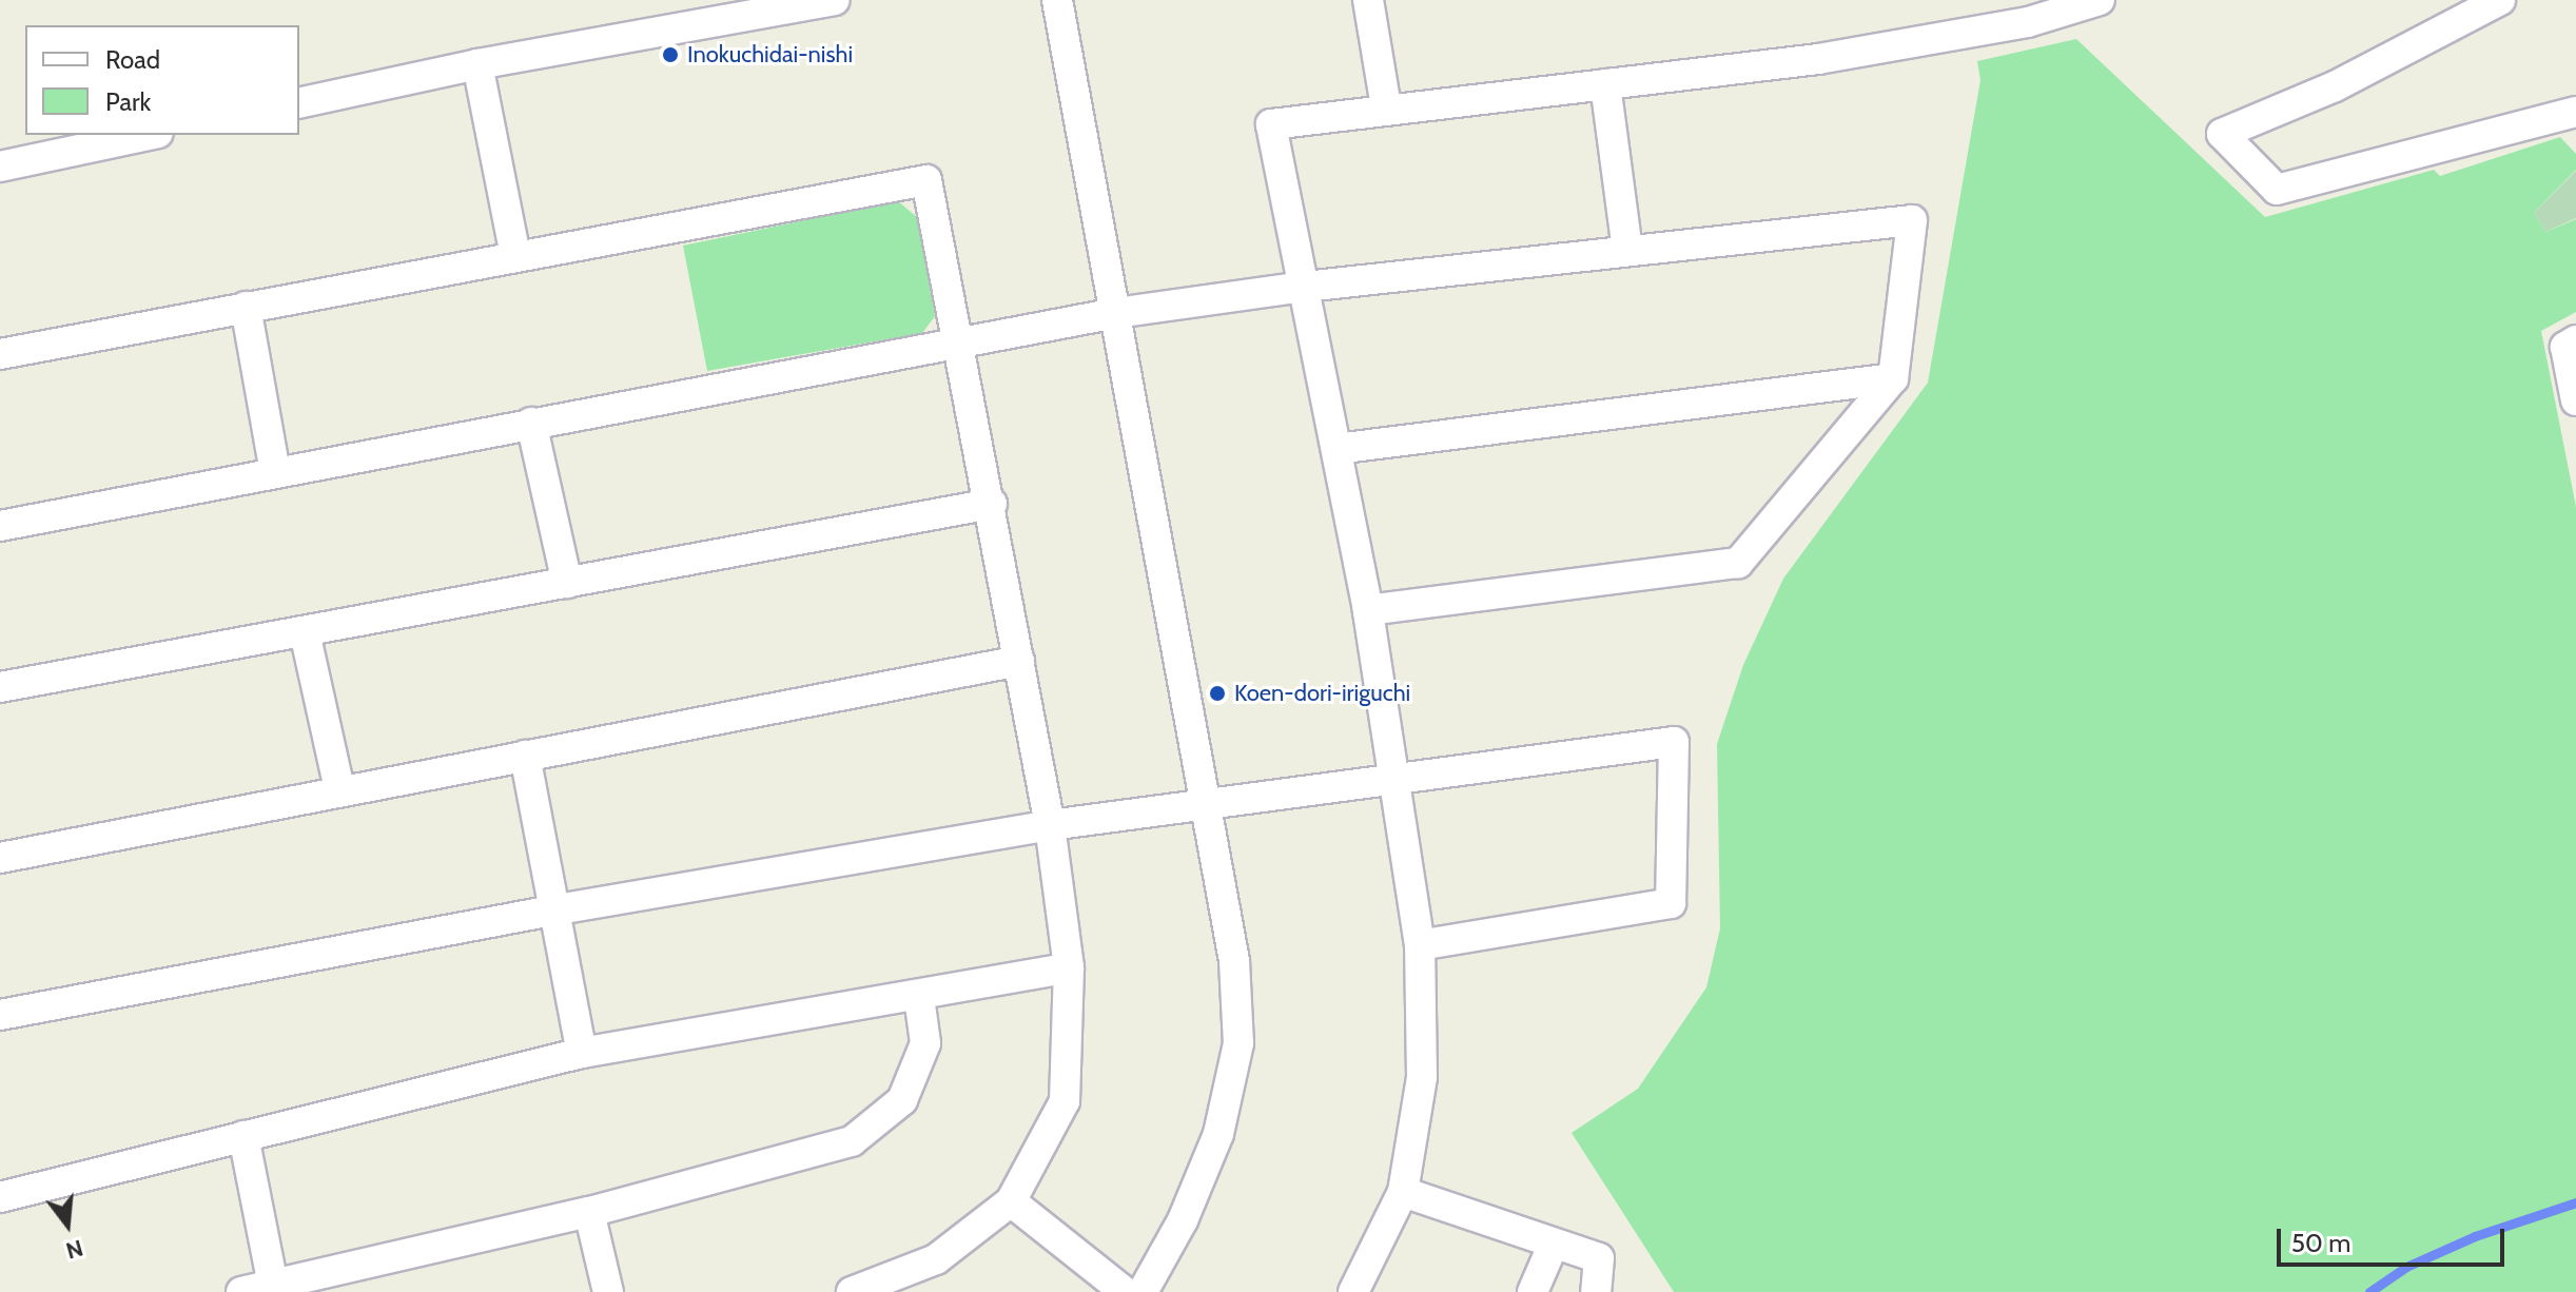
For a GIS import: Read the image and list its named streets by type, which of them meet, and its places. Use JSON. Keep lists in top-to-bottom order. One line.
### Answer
{"places":["Inokuchidai-nishi","Koen-dori-iriguchi"],"legend":["Road","Park"],"scale_bar":"50 m","north":"bottom"}
